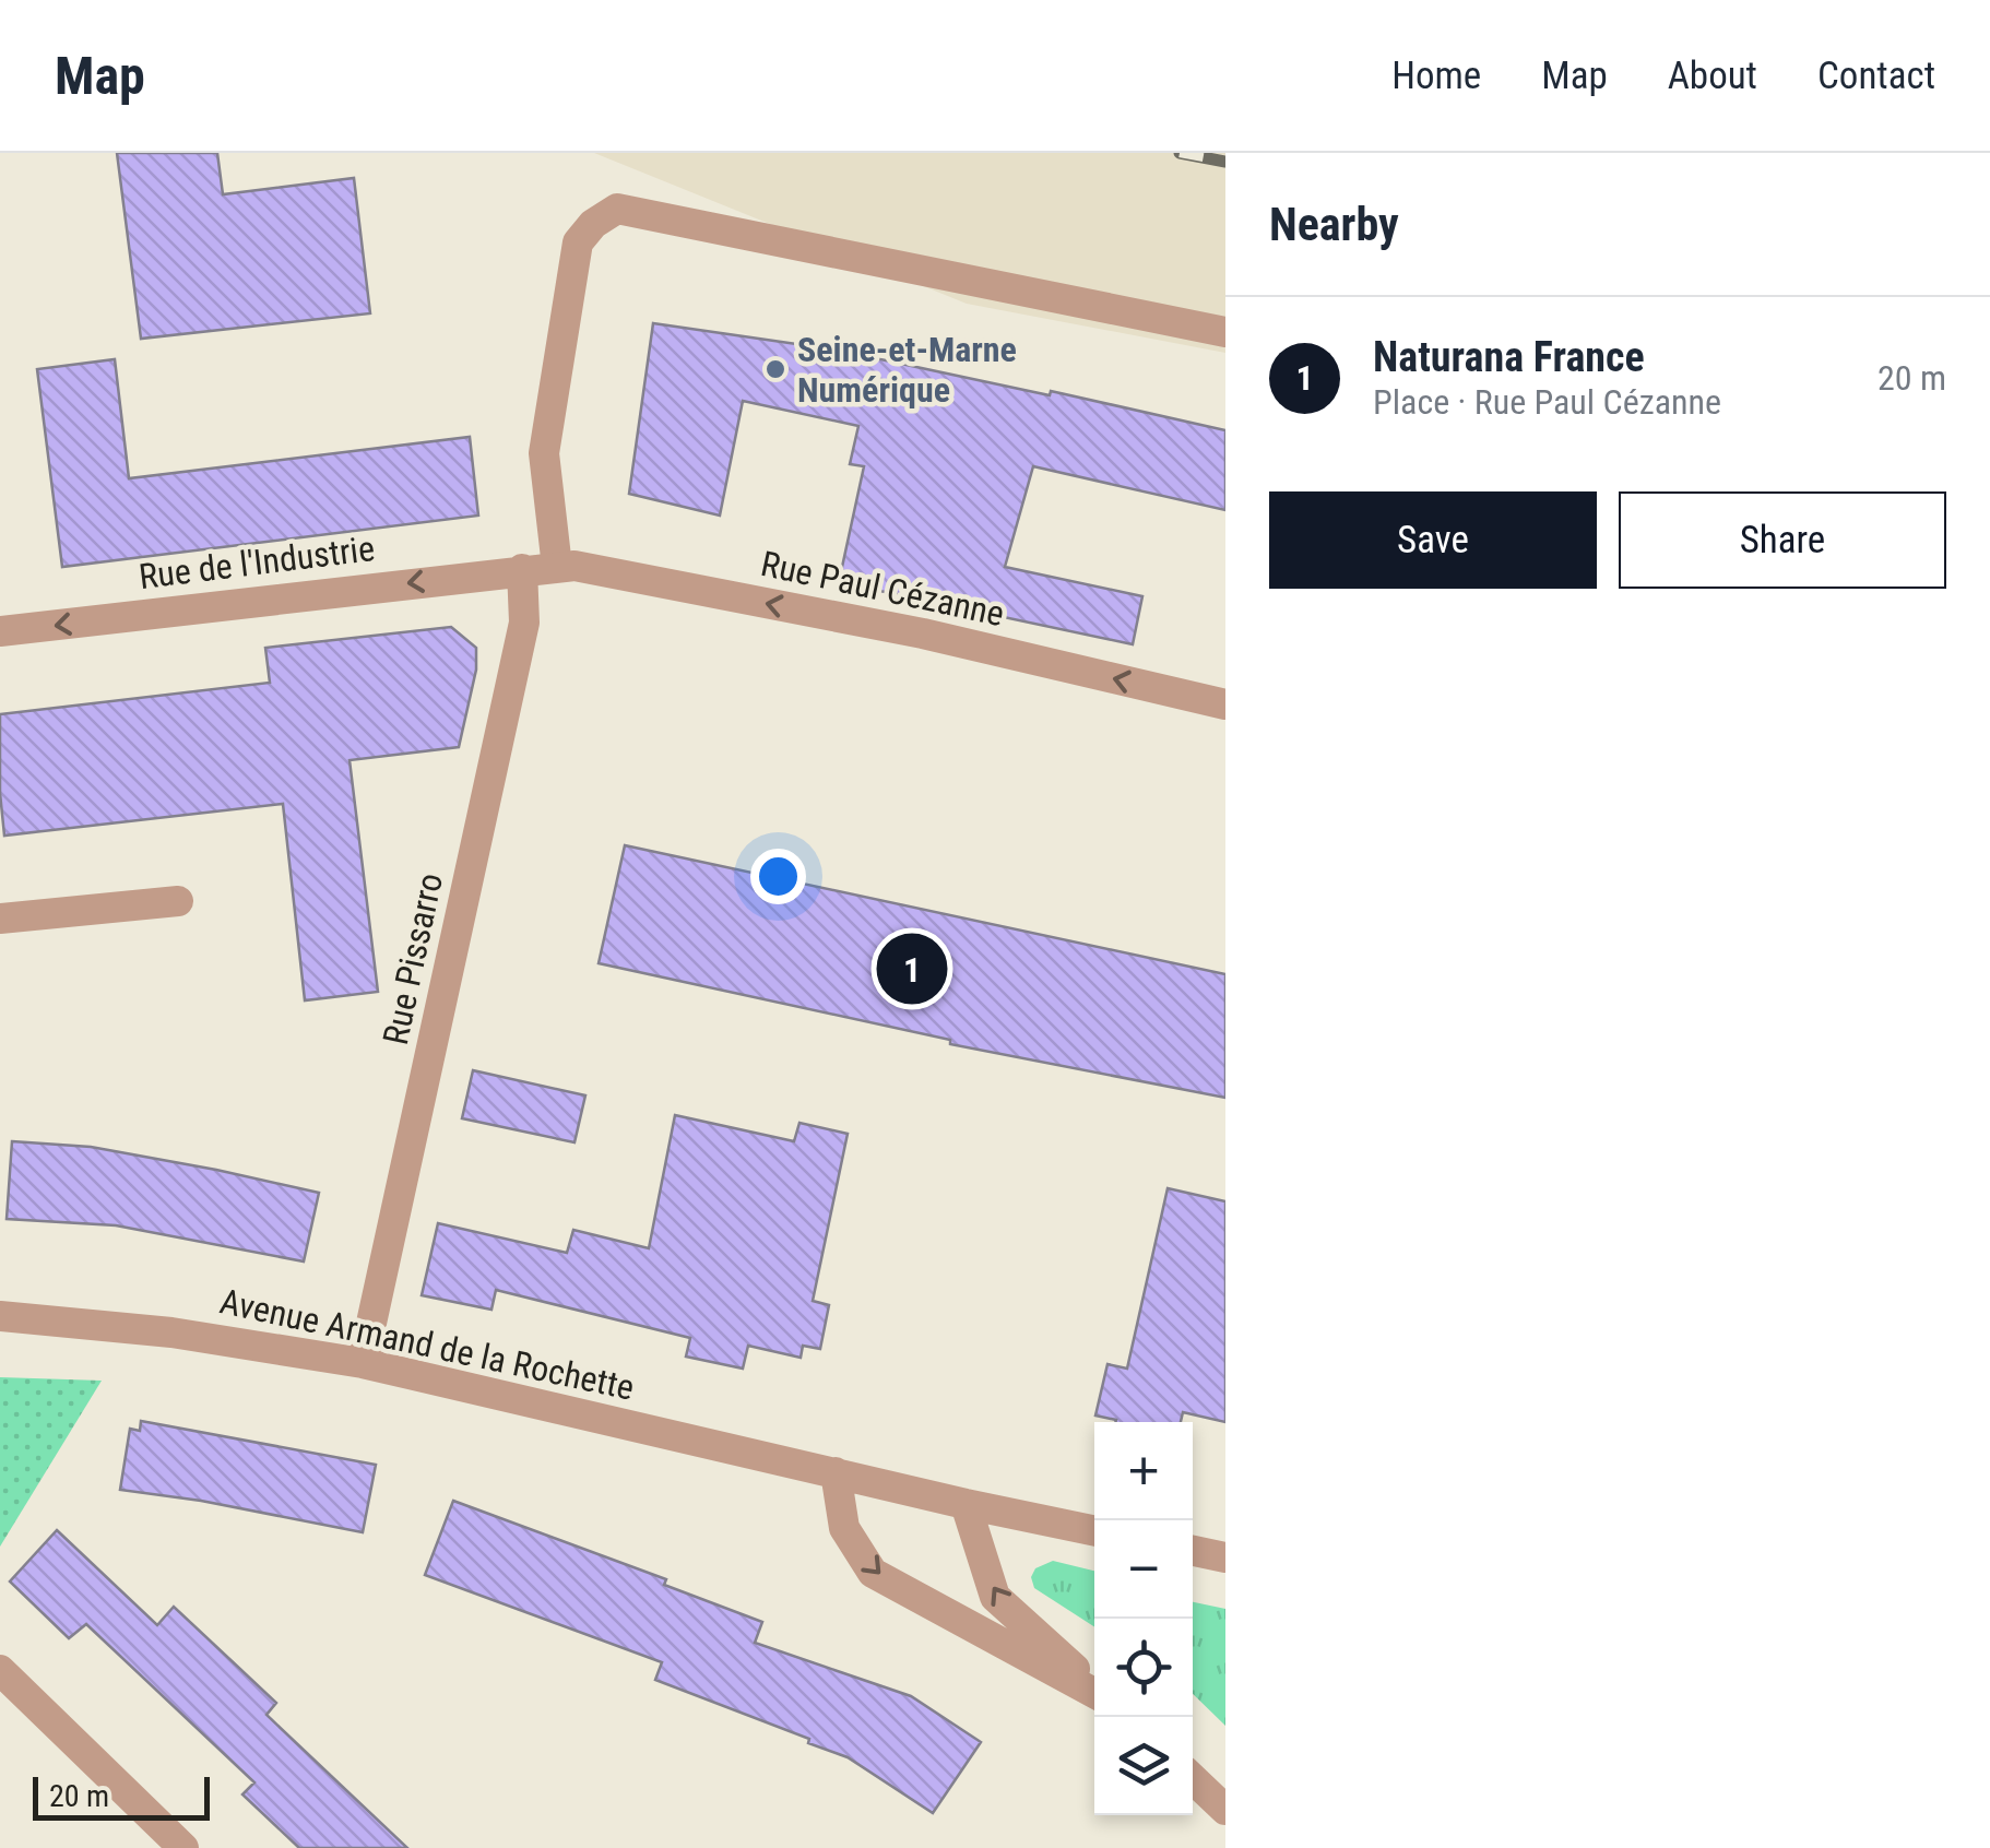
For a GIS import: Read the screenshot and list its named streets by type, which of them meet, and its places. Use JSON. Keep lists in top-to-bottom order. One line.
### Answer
{"streets":{"street":["Rue de l'Industrie","Rue Paul Cézanne","Rue Pissarro","Avenue Armand de la Rochette"]},"crossings":[["Rue de l'Industrie","Rue Paul Cézanne"],["Rue de l'Industrie","Rue Pissarro"],["Rue Paul Cézanne","Rue Pissarro"],["Rue Pissarro","Avenue Armand de la Rochette"]],"one_way":["Rue de l'Industrie","Rue Paul Cézanne"],"places":["Seine-et-Marne Numérique"],"scale_bar":"20 m","page":{"header":"Map","nav":["Home","Map","About","Contact"],"heading":"Nearby","list":[{"mark":"1","name":"Naturana France","note":"Place · Rue Paul Cézanne","value":"20 m"}],"buttons":["Save","Share"],"pins":"1","map_buttons":["+","−"],"scale":"20 m"}}
